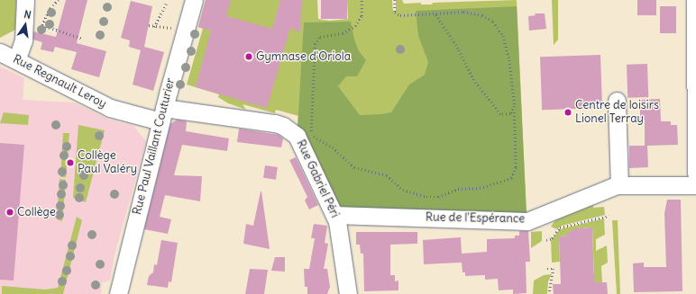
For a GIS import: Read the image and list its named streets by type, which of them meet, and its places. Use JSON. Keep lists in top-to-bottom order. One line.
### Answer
{"streets":{"street":["Rue Regnault Leroy","Rue Paul Vaillant Couturier","Rue Gabriel Péri","Rue de l'Espérance"]},"crossings":[["Rue Regnault Leroy","Rue Paul Vaillant Couturier"],["Rue Regnault Leroy","Rue Gabriel Péri"],["Rue Paul Vaillant Couturier","Rue Gabriel Péri"],["Rue Gabriel Péri","Rue de l'Espérance"]],"places":["Gymnase d'Oriola","Centre de loisirs Lionel Terray","Collège Paul Valéry","Collège"],"north":"top"}
